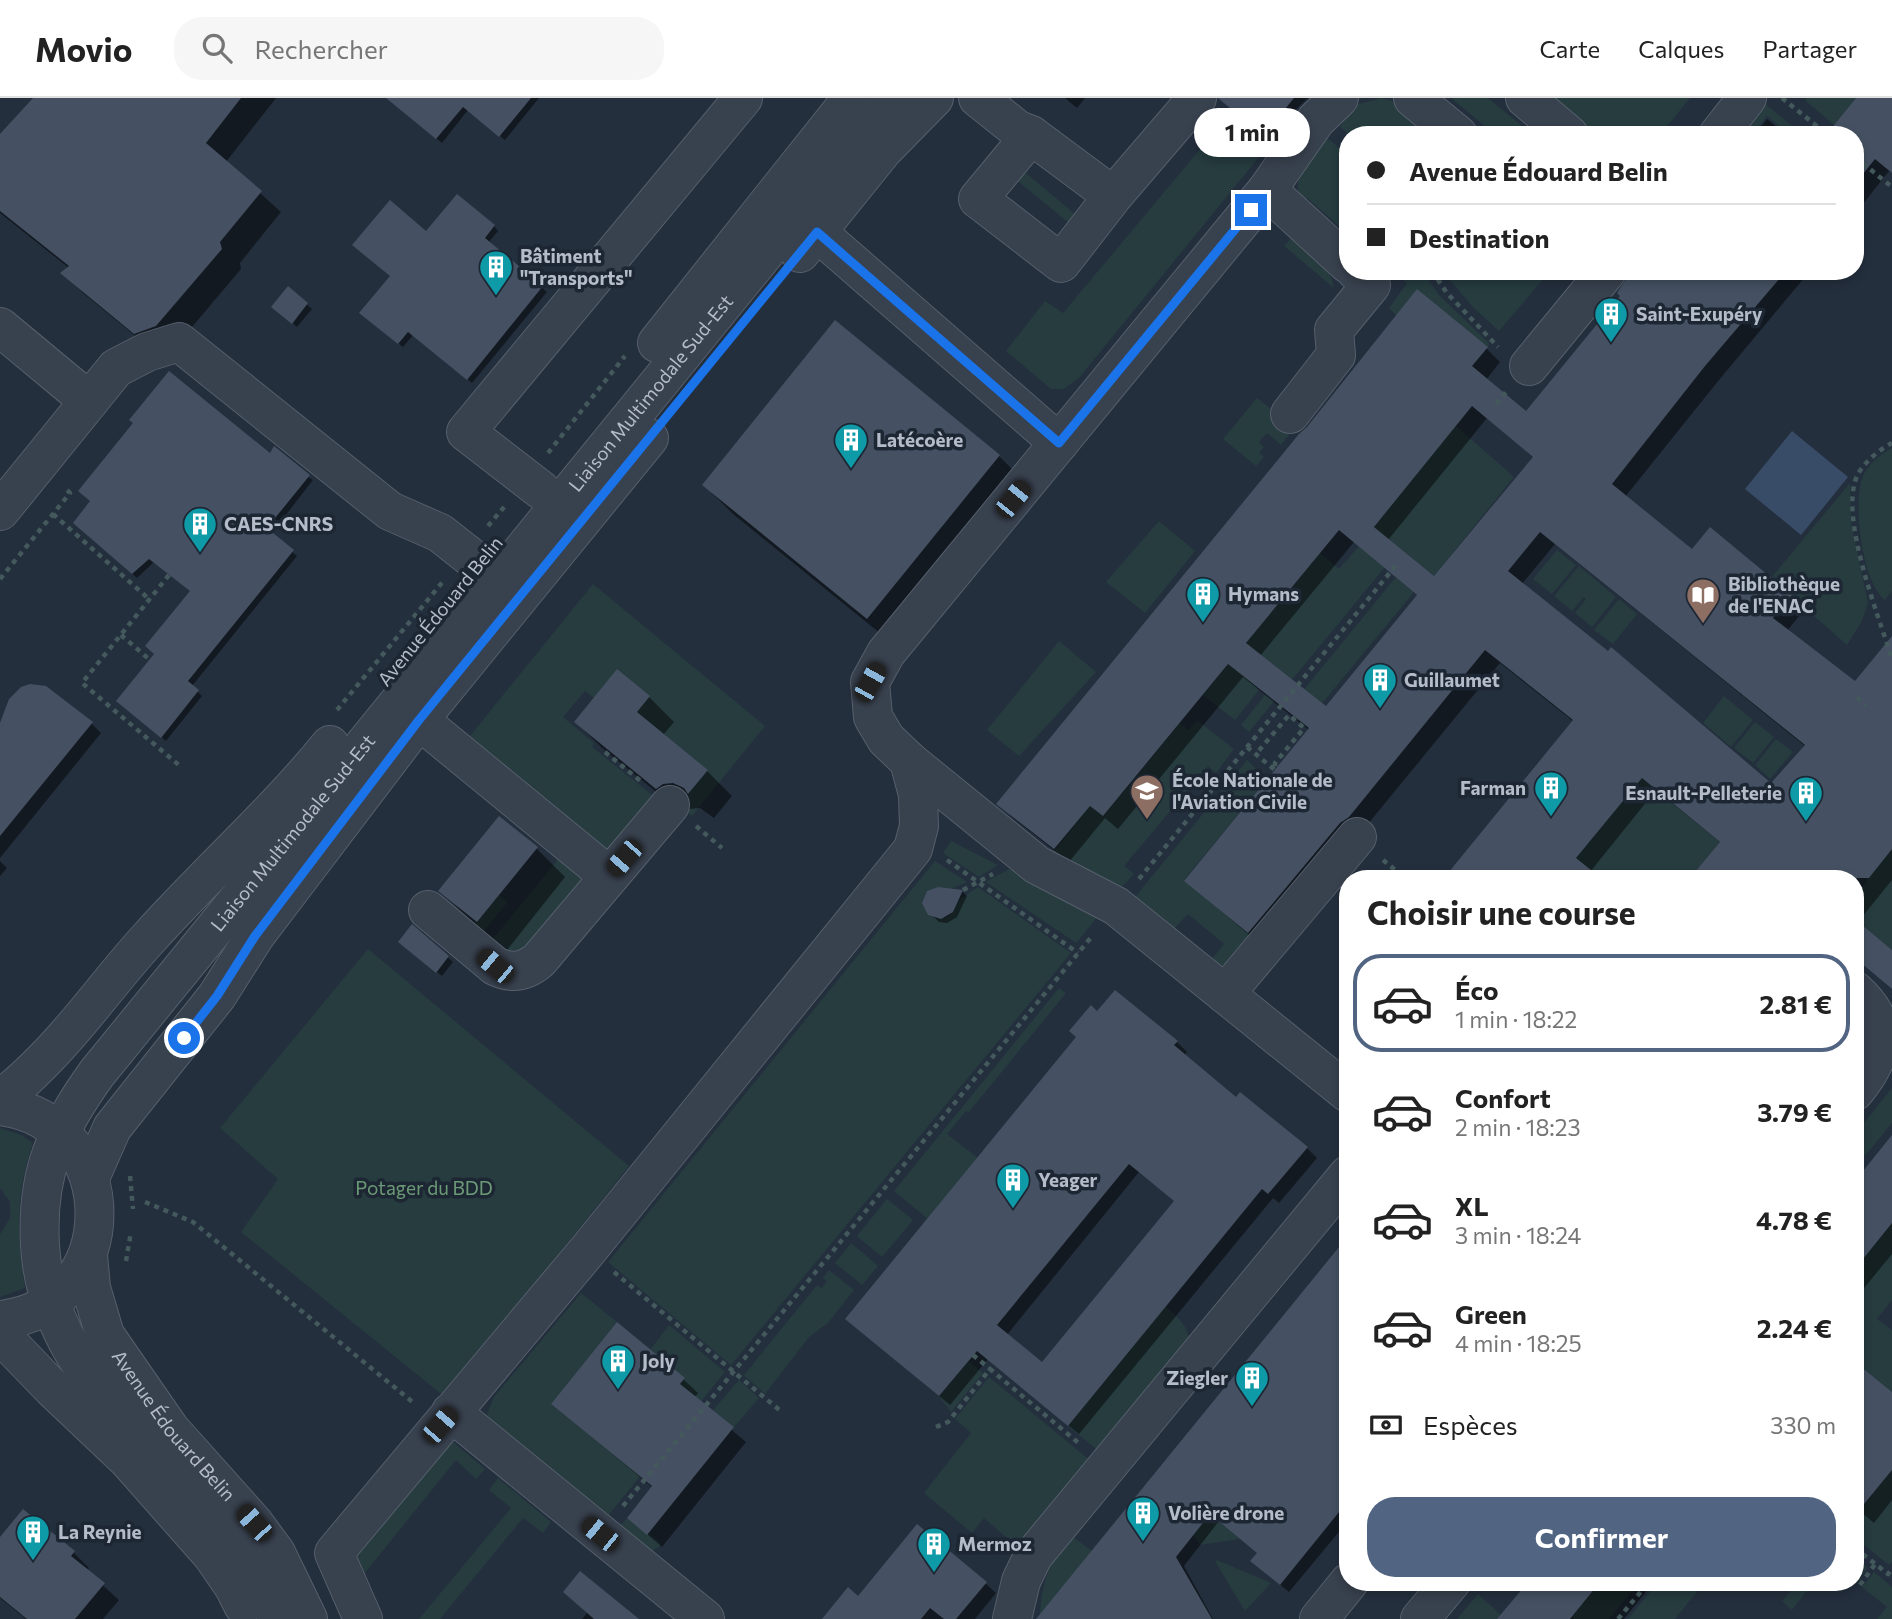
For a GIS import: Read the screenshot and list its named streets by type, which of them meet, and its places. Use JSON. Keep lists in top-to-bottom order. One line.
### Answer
{"streets":{"street":["Liaison Multimodale Sud-Est","Avenue Édouard Belin"]},"parks":["Potager du BDD"],"places":{"building":["Bâtiment \"Transports\"","Saint-Exupéry","Latécoère","CAES-CNRS","Hymans","Guillaumet","Farman","Esnault-Pelleterie","Yeager","Joly","Ziegler","Volière drone","La Reynie","Mermoz"],"library":["Bibliothèque de l'ENAC"],"school or university":["École Nationale de l'Aviation Civile"]},"page":{"header":"Movio","search":"Rechercher","nav":["Carte","Calques","Partager"],"bubble":"1 min","banner":["Avenue Édouard Belin","Destination"],"heading":"Choisir une course","list":[{"name":"Éco","note":"1 min · 18:22","value":"2.81 €"},{"name":"Confort","note":"2 min · 18:23","value":"3.79 €"},{"name":"XL","note":"3 min · 18:24","value":"4.78 €"},{"name":"Green","note":"4 min · 18:25","value":"2.24 €"}],"pay":["Espèces","330 m"],"buttons":"Confirmer"}}
